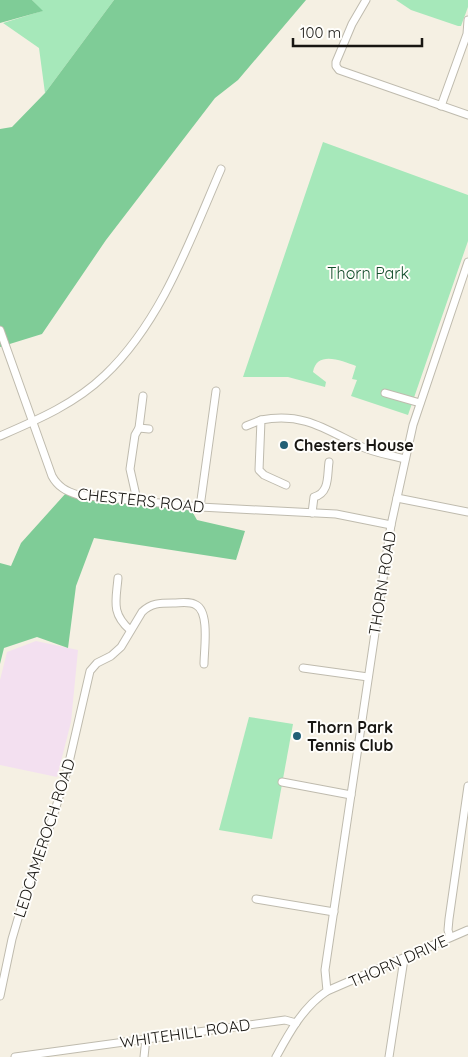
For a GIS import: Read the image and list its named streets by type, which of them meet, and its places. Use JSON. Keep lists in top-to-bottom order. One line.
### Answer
{"streets":{"street":["CHESTERS ROAD","THORN ROAD","LEDCAMEROCH ROAD","THORN DRIVE","WHITEHILL ROAD"]},"crossings":[["CHESTERS ROAD","THORN ROAD"],["THORN ROAD","THORN DRIVE"]],"parks":["Thorn Park"],"places":["Chesters House","Thorn Park Tennis Club"],"scale_bar":"100 m"}
